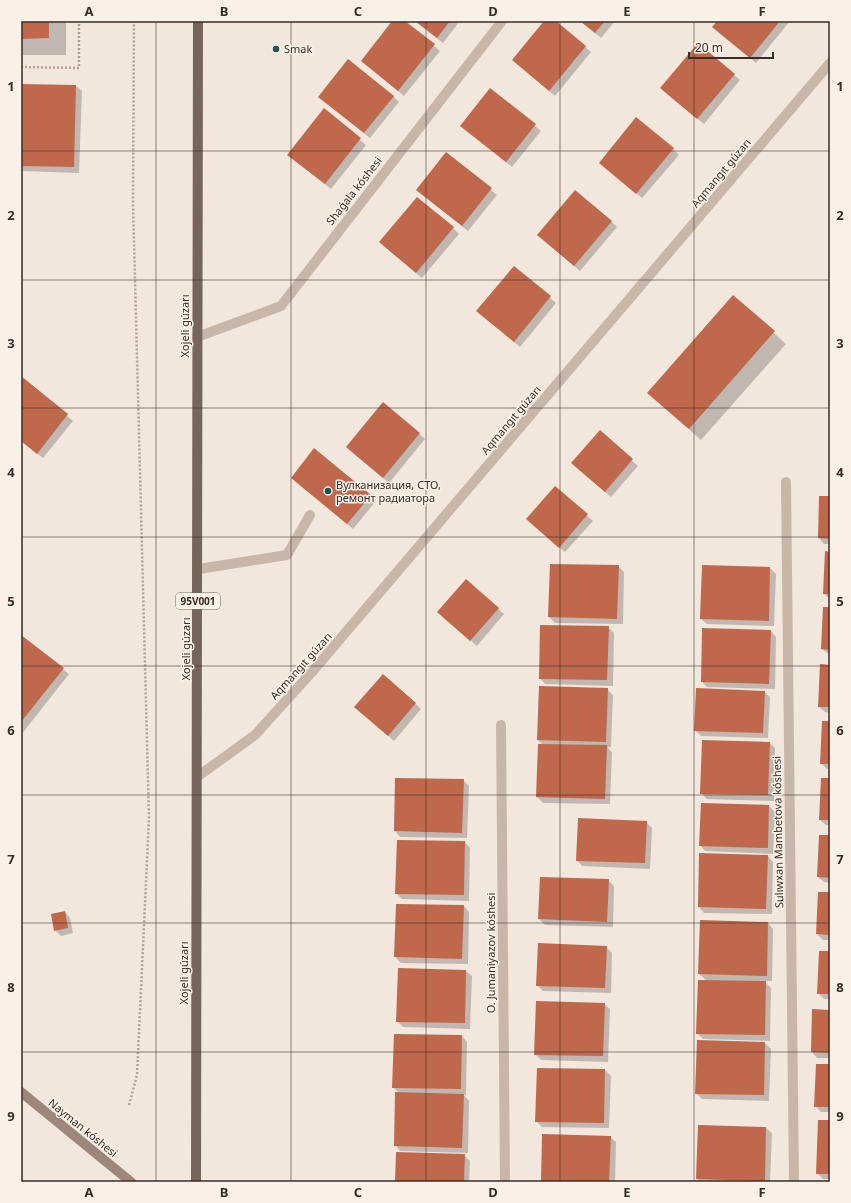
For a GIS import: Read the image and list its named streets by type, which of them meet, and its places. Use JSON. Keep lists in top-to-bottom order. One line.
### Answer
{"streets":{"main road":["Xojeli gúzarı","95V001","Nayman kóshesi"],"street":["Aqmangıt gúzarı","Shaǵala kóshesi","Sulıwxan Mambetova kóshesi","O. Jumaniyazov kóshesi"]},"crossings":[["Aqmangıt gúzarı","Xojeli gúzarı"],["Shaǵala kóshesi","Xojeli gúzarı"]],"places":["Smak","Вулканизация, СТО, ремонт радиатора"],"scale_bar":"20 m","grid":{"columns":["A","B","C","D","E","F"],"rows":["1","2","3","4","5","6","7","8","9"]}}
